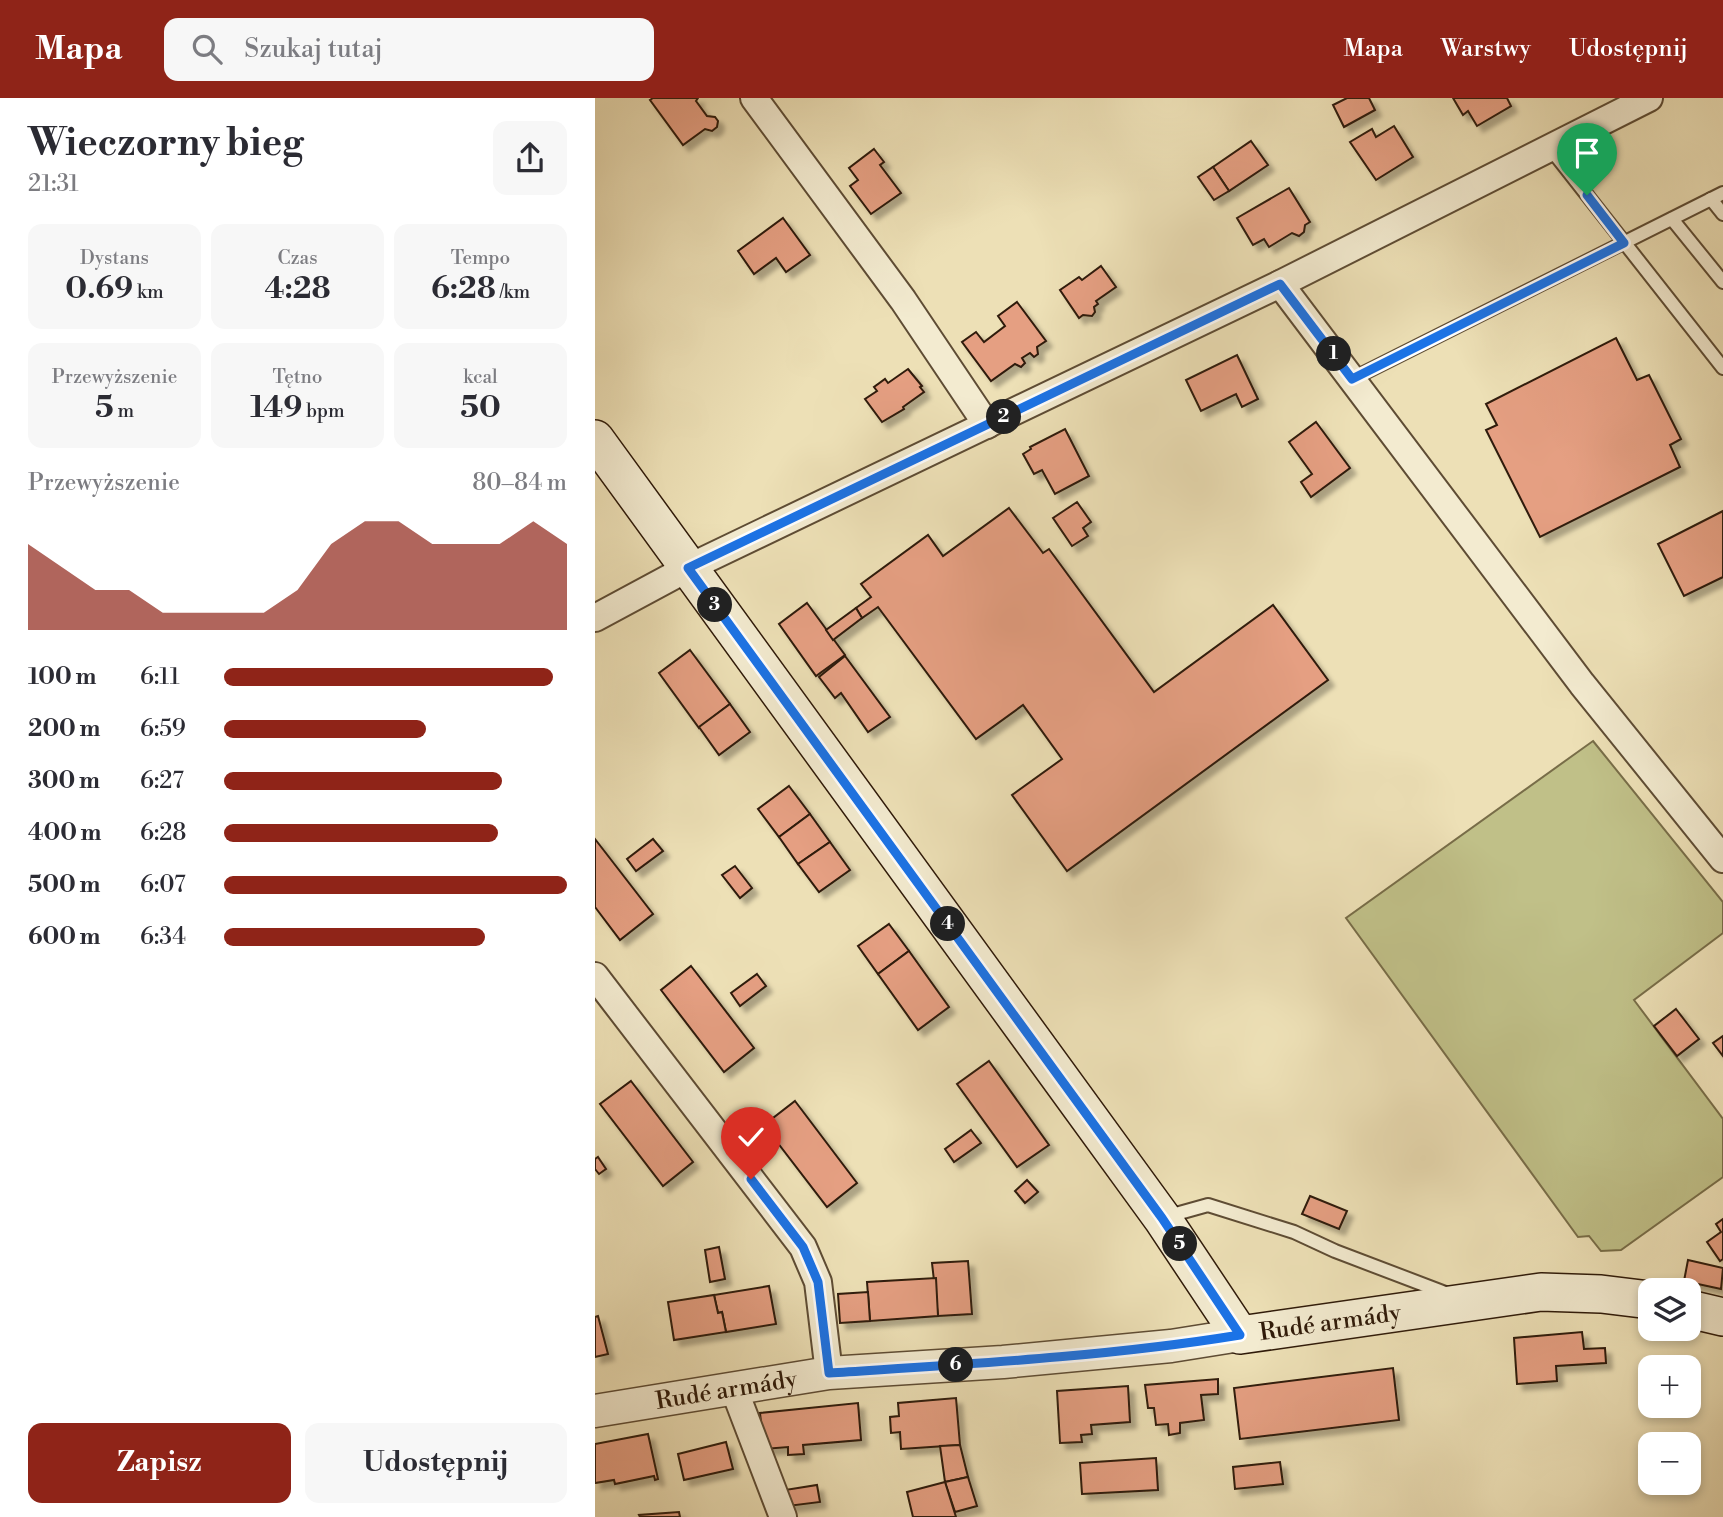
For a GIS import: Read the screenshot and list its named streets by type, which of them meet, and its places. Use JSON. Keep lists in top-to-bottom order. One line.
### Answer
{"streets":{"main road":["Rudé armády"]},"page":{"header":"Mapa","search":"Szukaj tutaj","nav":["Mapa","Warstwy","Udostępnij"],"heading":["Wieczorny bieg","21:31"],"stats":[["Dystans","0.69 km"],["Czas","4:28"],["Tempo","6:28 /km"],["Przewyższenie","5 m"],["Tętno","149 bpm"],["kcal","50"]],"pins":["1","2","3","4","5","6"],"chart":["Przewyższenie","80–84 m"],"list":[{"name":"100 m","note":"6:11"},{"name":"200 m","note":"6:59"},{"name":"300 m","note":"6:27"},{"name":"400 m","note":"6:28"},{"name":"500 m","note":"6:07"},{"name":"600 m","note":"6:34"}],"map_buttons":["+","−"],"buttons":["Zapisz","Udostępnij"]}}
